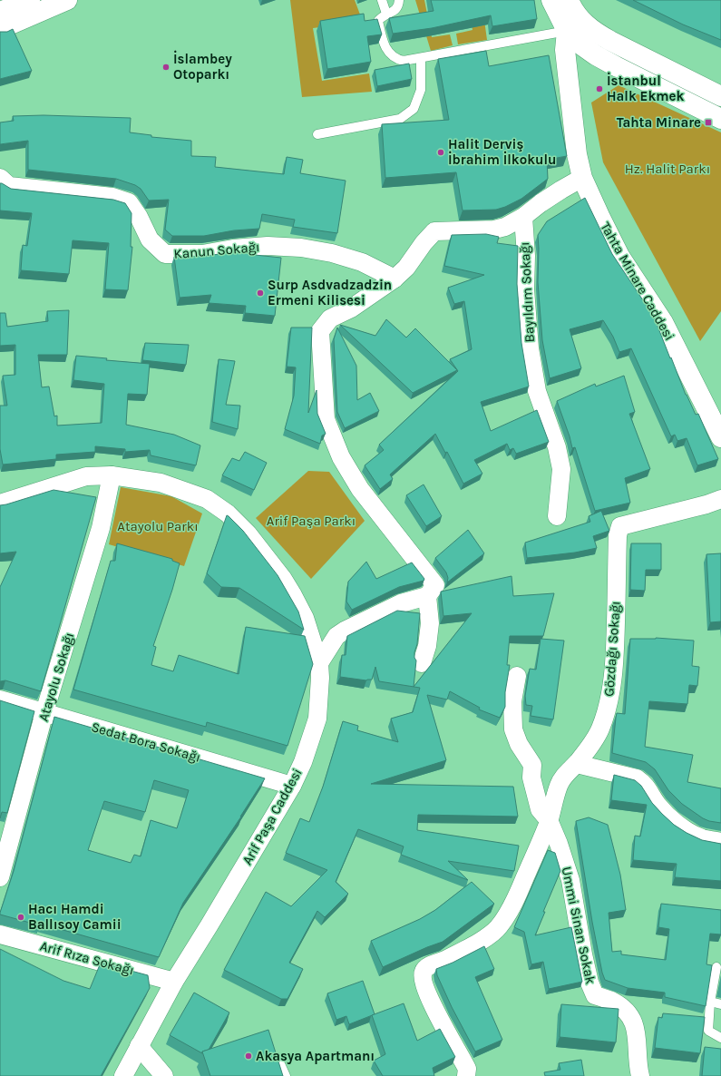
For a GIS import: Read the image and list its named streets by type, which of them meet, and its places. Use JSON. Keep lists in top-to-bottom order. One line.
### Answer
{"streets":{"main road":["Tahta Minare Caddesi"],"street":["Kanun Sokağı","Bayıldım Sokağı","Gözdağı Sokağı","Atayolu Sokağı","Sedat Bora Sokağı","Arif Paşa Caddesi","Ummi Sinan Sokak","Arif Rıza Sokağı"]},"crossings":[["Gözdağı Sokağı","Ummi Sinan Sokak"],["Atayolu Sokağı","Sedat Bora Sokağı"],["Atayolu Sokağı","Arif Paşa Caddesi"],["Sedat Bora Sokağı","Arif Paşa Caddesi"],["Arif Paşa Caddesi","Arif Rıza Sokağı"]],"parks":["Hz. Halit Parkı","Arif Paşa Parkı","Atayolu Parkı"],"places":{"other":["İslambey Otoparkı","İstanbul Halk Ekmek","Halit Derviş İbrahim İlkokulu","Surp Asdvadzadzin Ermeni Kilisesi","Hacı Hamdi Ballısoy Camii","Akasya Apartmanı"],"transit":["Tahta Minare"]}}
